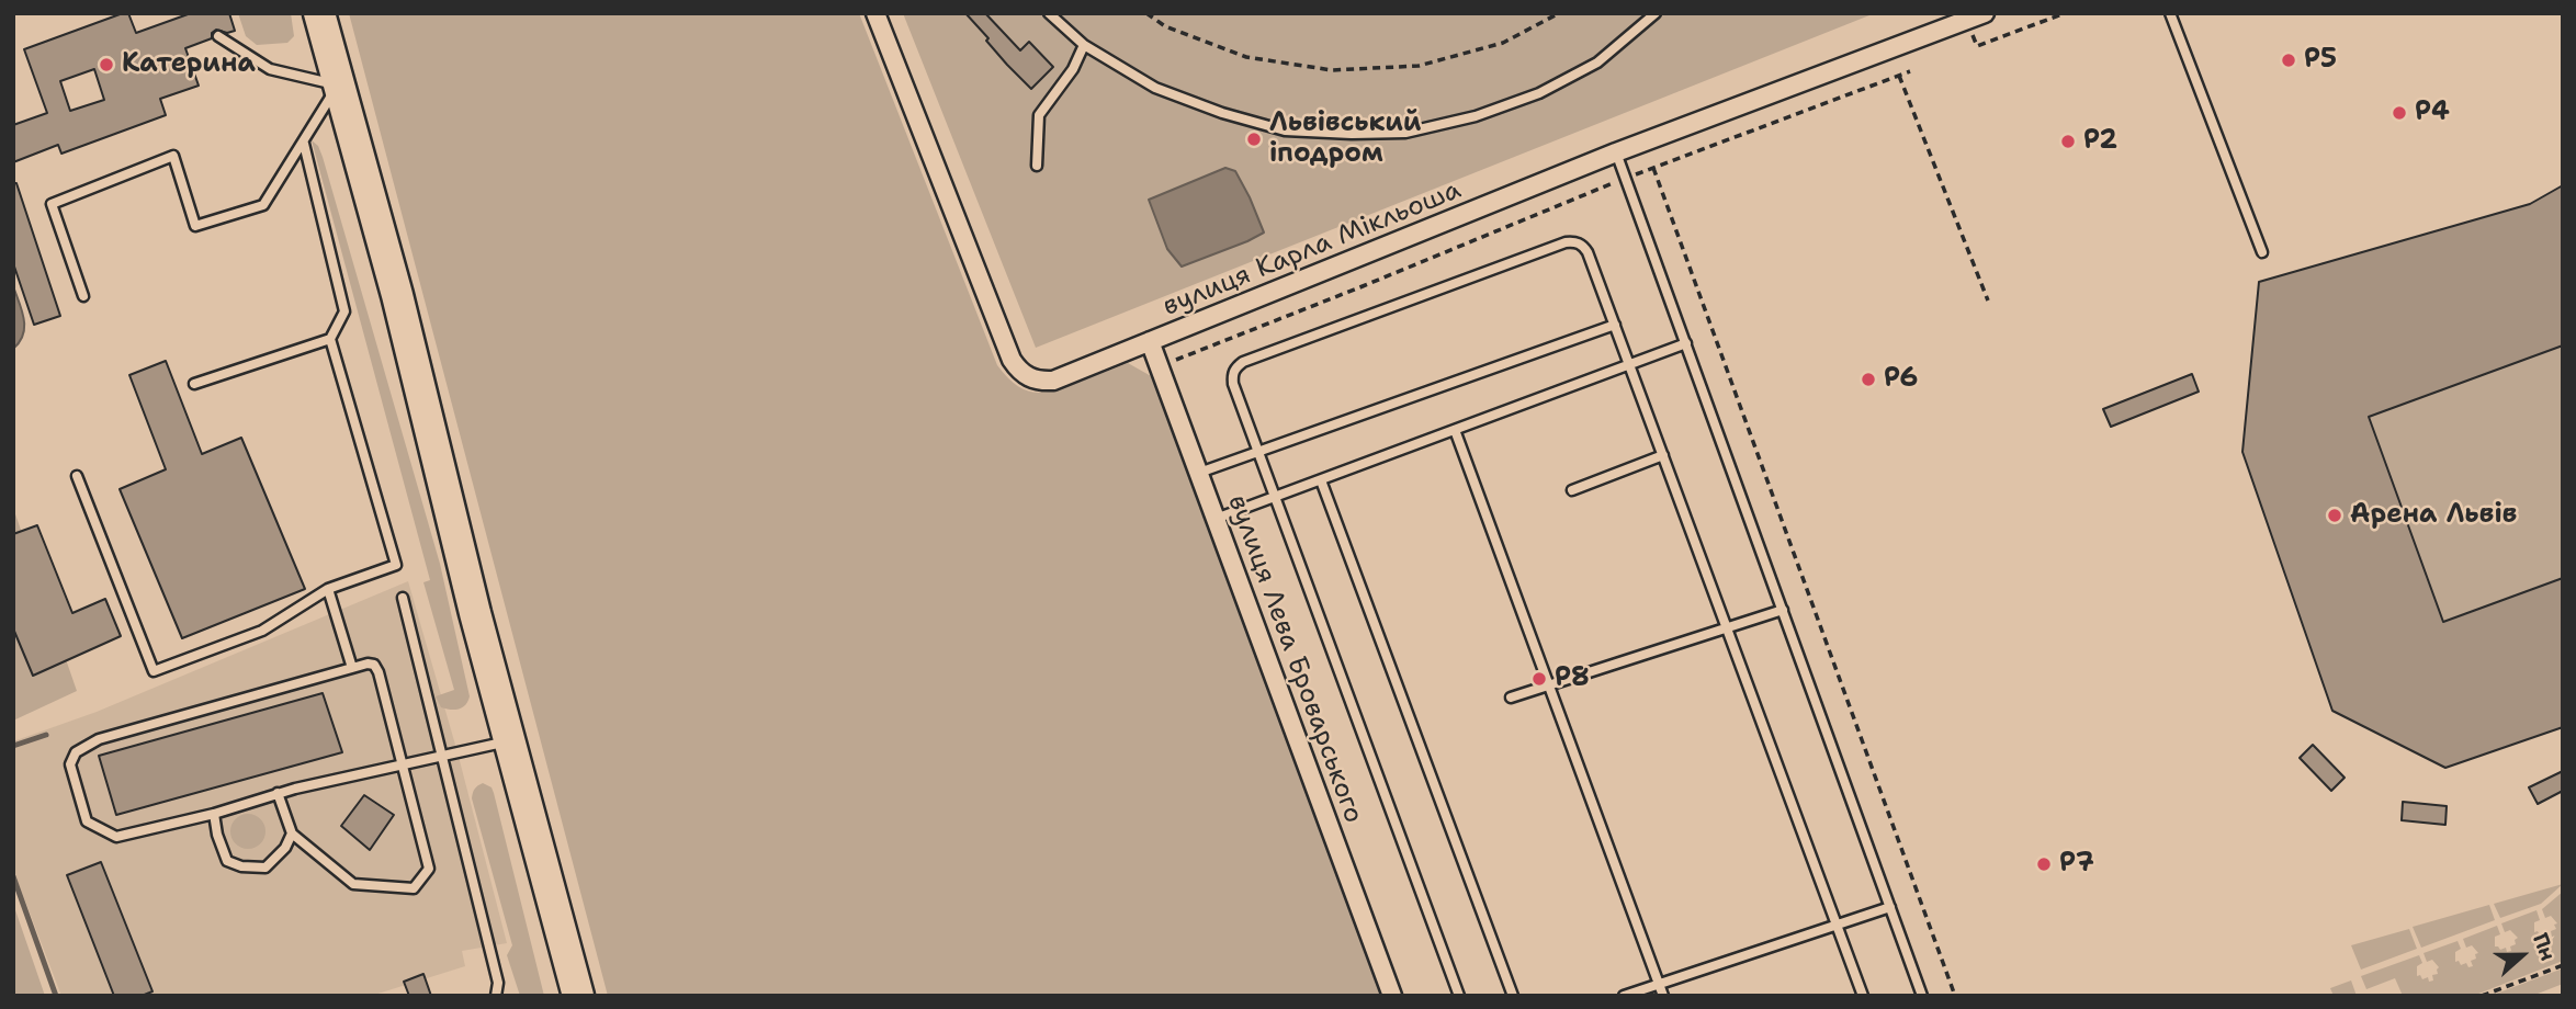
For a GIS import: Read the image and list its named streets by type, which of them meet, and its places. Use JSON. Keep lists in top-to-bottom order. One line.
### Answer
{"streets":{"street":["вулиця Карла Мікльоша","вулиця Лева Броварського"]},"crossings":[["вулиця Карла Мікльоша","вулиця Лева Броварського"]],"places":["P5","Катерина","P4","Львівський іподром","P2","P6","Арена Львів","P8","P7"],"north":"right"}
